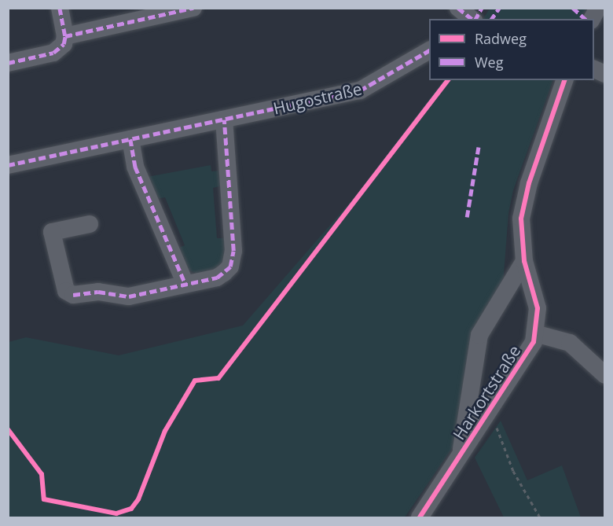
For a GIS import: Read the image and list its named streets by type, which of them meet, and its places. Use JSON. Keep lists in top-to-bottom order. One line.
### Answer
{"streets":{"street":["Hugostraße","Harkortstraße"]},"legend":["Radweg","Weg"]}
